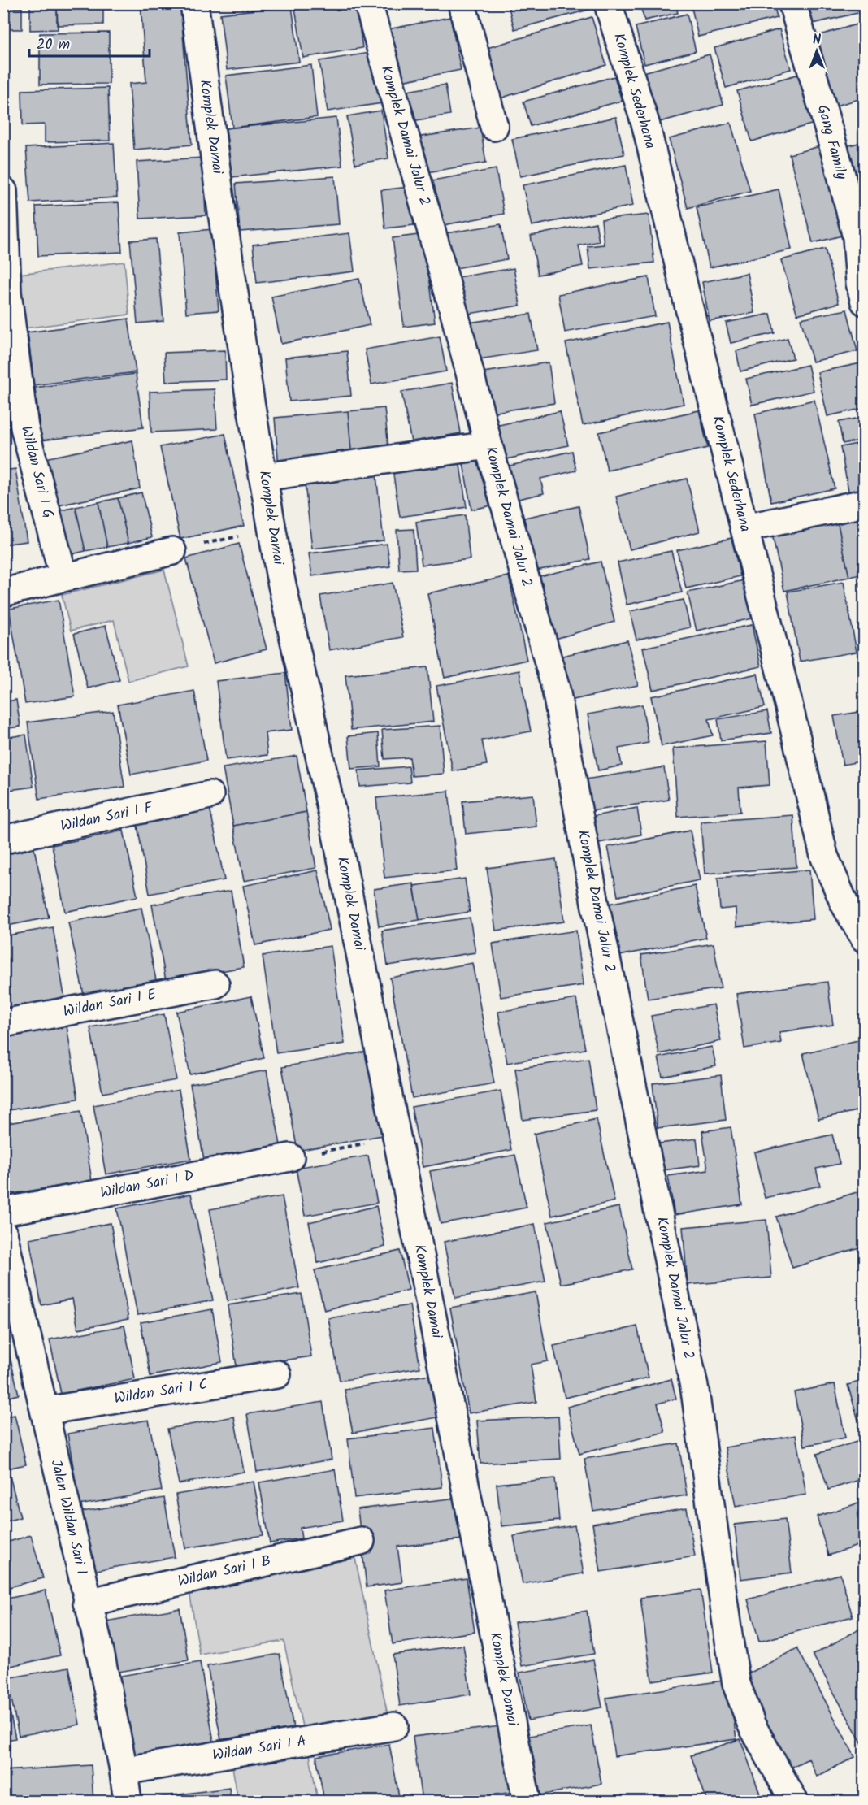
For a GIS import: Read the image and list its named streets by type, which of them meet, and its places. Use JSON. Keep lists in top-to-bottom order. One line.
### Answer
{"streets":{"street":["Komplek Sederhana","Komplek Damai","Komplek Damai Jalur 2","Gang Family","Wildan Sari I G","Wildan Sari I F","Wildan Sari I E","Wildan Sari I D","Wildan Sari I C","Jalan Wildan Sari I","Wildan Sari I B","Wildan Sari I A"]},"crossings":[["Wildan Sari I C","Jalan Wildan Sari I"],["Jalan Wildan Sari I","Wildan Sari I B"],["Jalan Wildan Sari I","Wildan Sari I A"]],"scale_bar":"20 m","north":"top"}
